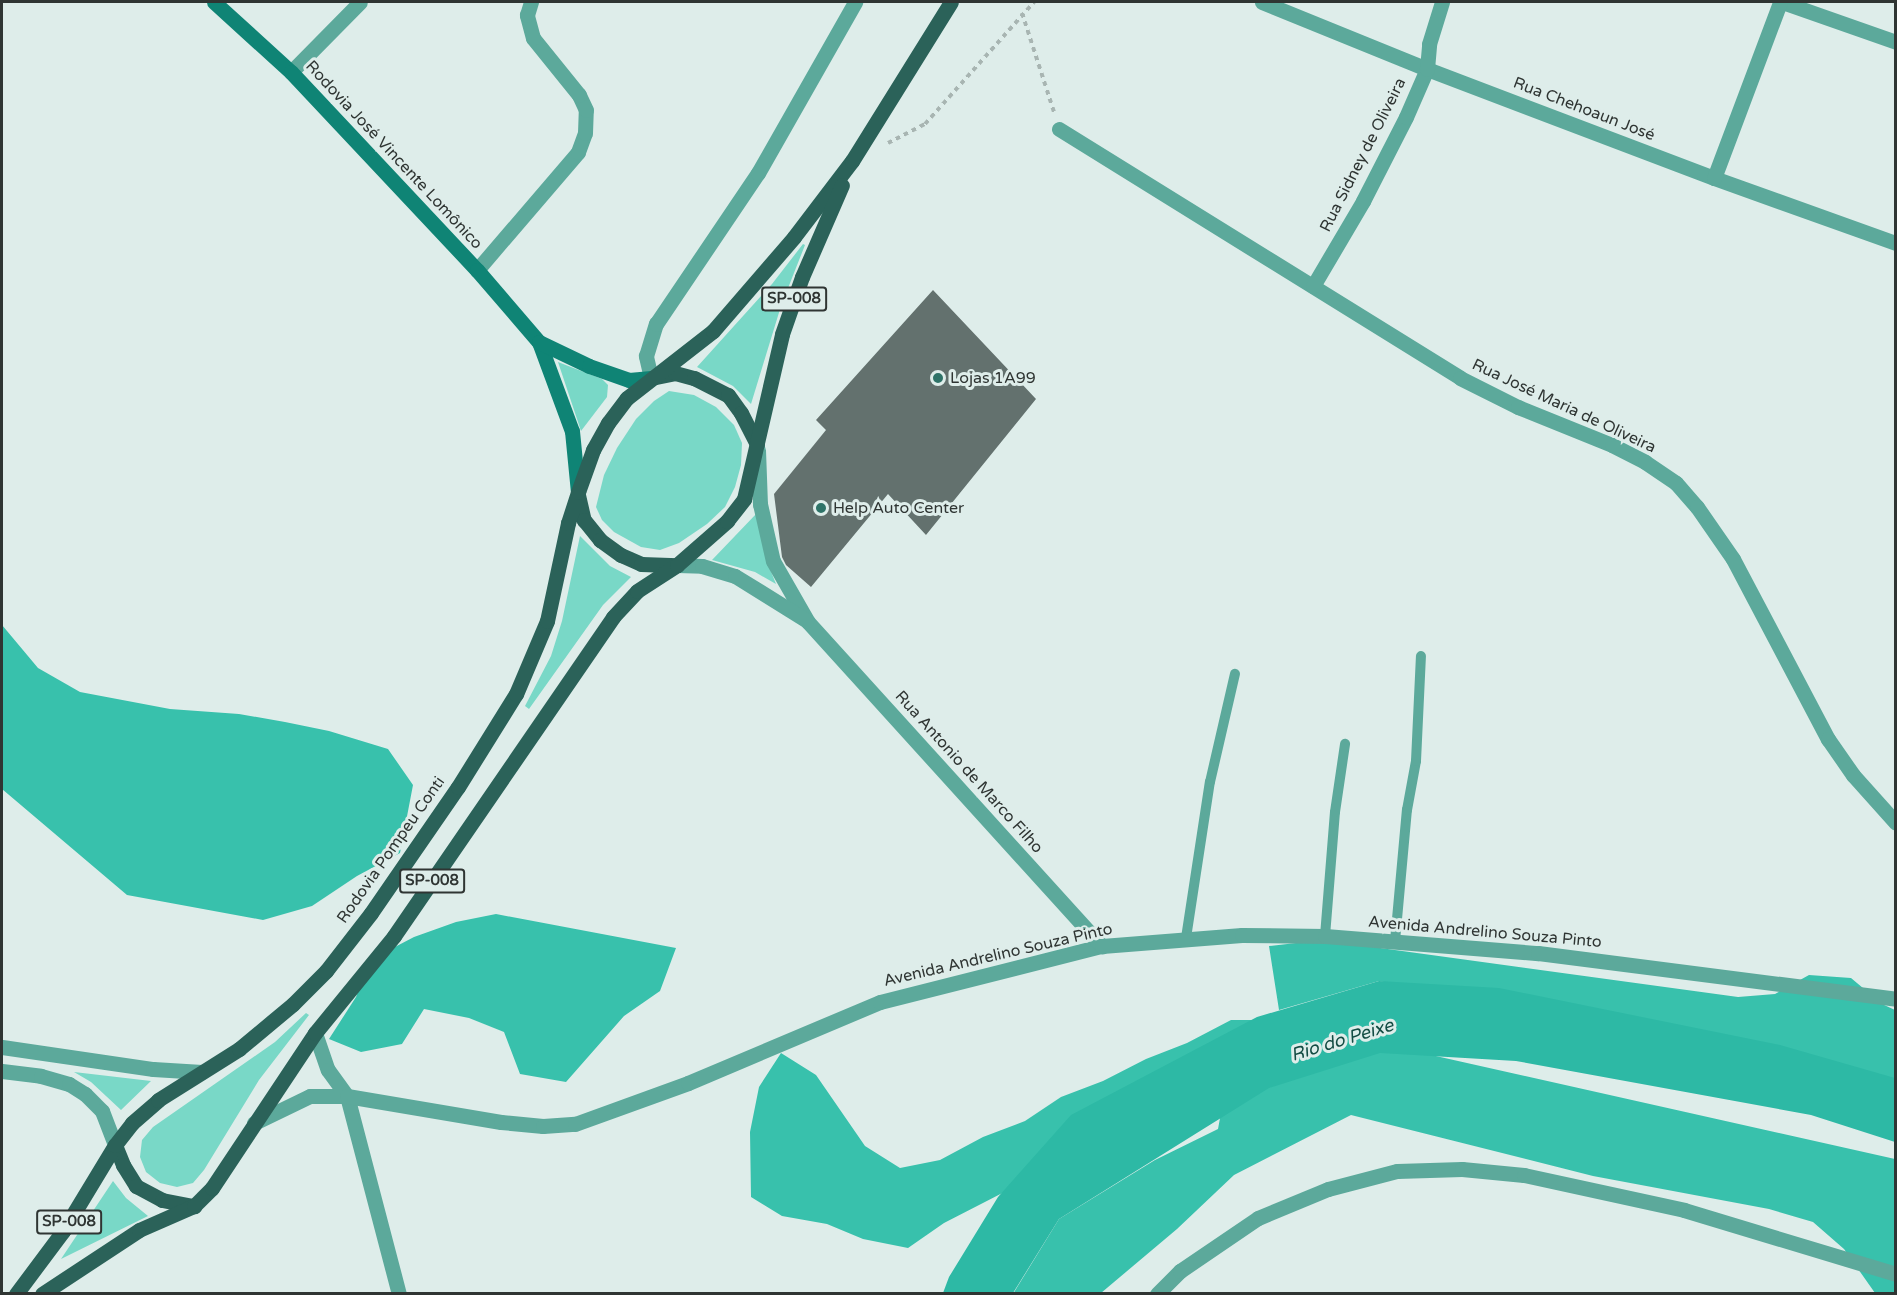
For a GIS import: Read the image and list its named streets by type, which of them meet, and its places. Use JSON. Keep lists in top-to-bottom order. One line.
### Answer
{"streets":{"main road":["Rodovia José Vincente Lomônico","SP-008","Rodovia Pompeu Conti"],"street":["Rua Chehoaun José","Rua Sidney de Oliveira","Rua José Maria de Oliveira","Rua Antonio de Marco Filho","Avenida Andrelino Souza Pinto"]},"crossings":[["Rua Chehoaun José","Rua Sidney de Oliveira"],["Rodovia José Vincente Lomônico","SP-008"],["Rodovia José Vincente Lomônico","Rua Antonio de Marco Filho"],["Rodovia José Vincente Lomônico","Rodovia Pompeu Conti"],["Rua Sidney de Oliveira","Rua José Maria de Oliveira"],["SP-008","Rua Antonio de Marco Filho"],["SP-008","Rodovia Pompeu Conti"],["SP-008","Avenida Andrelino Souza Pinto"],["Rua Antonio de Marco Filho","Rodovia Pompeu Conti"],["Rua Antonio de Marco Filho","Avenida Andrelino Souza Pinto"]],"water":["Rio do Peixe"],"places":["Lojas 1A99","Help Auto Center"]}
